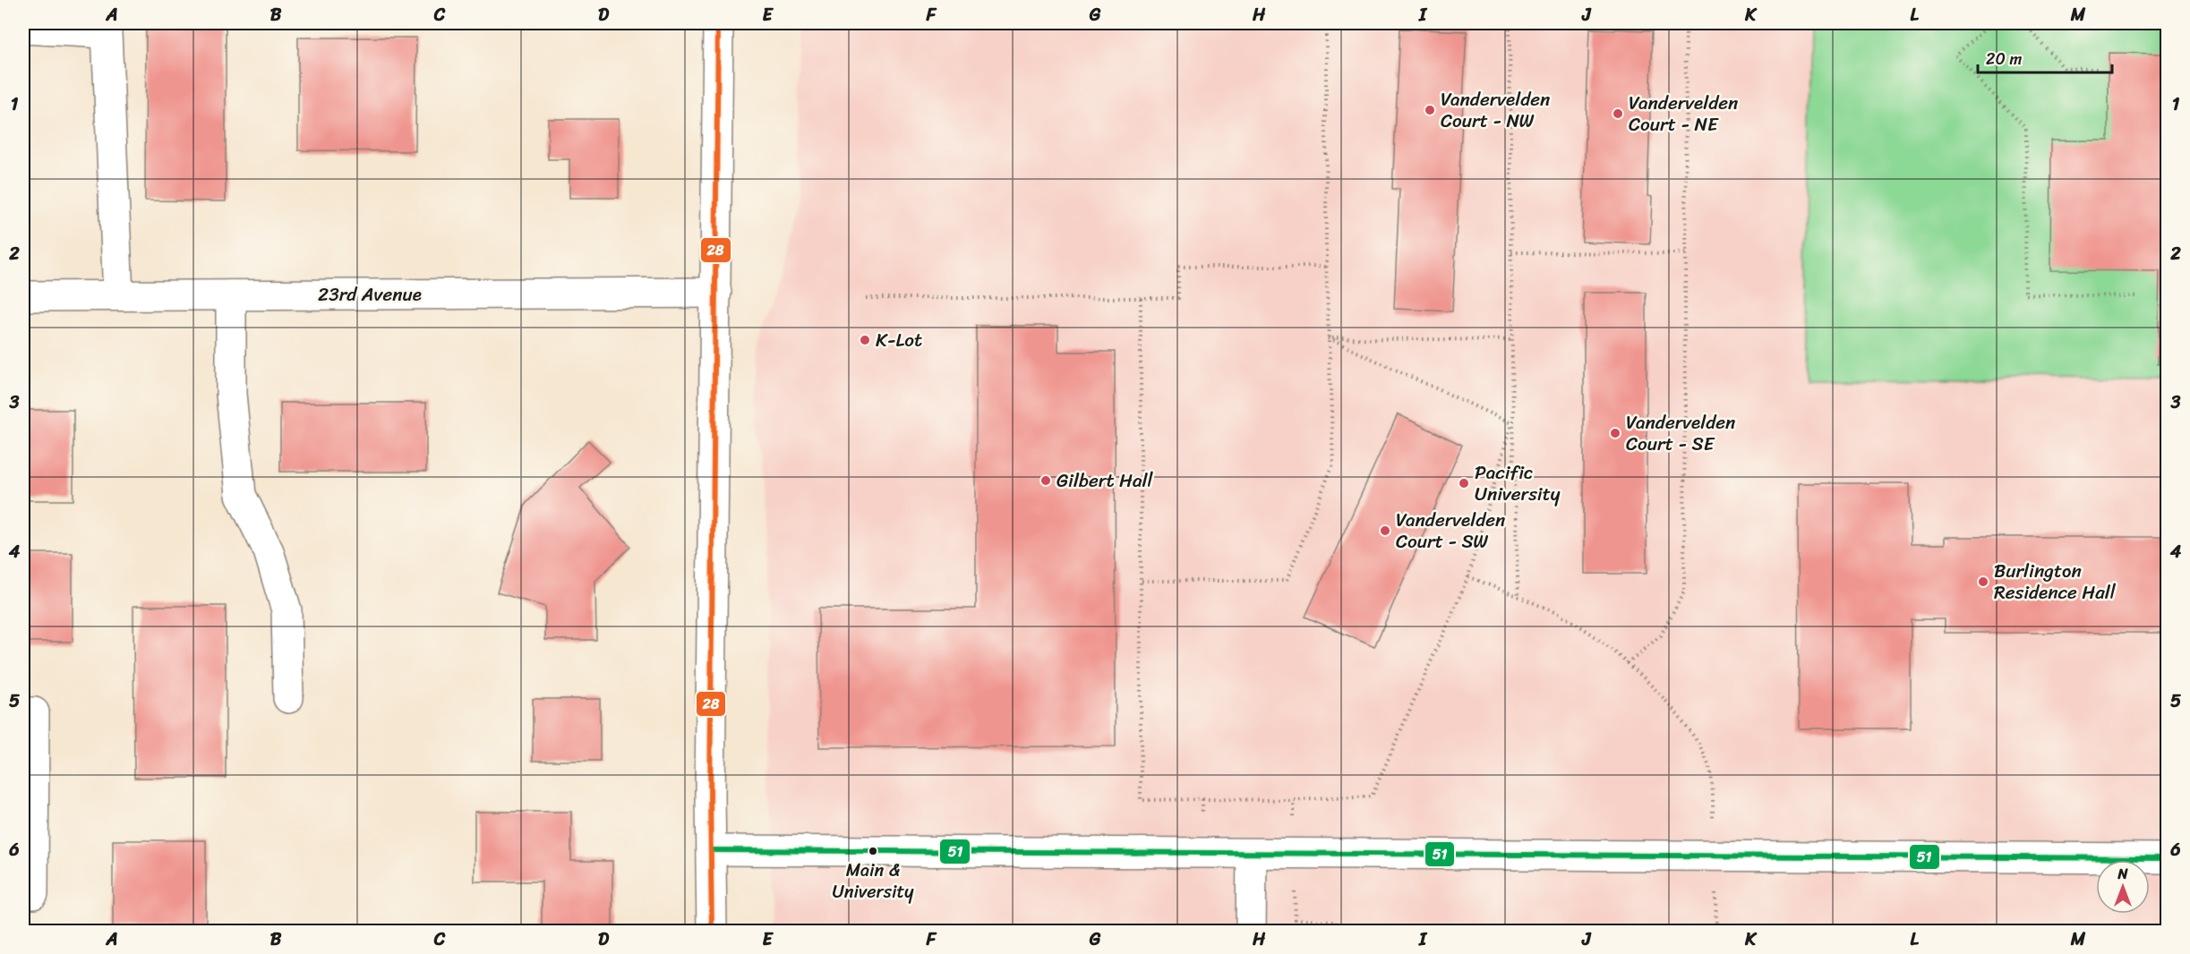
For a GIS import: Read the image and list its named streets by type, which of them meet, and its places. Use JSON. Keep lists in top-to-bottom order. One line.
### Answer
{"streets":{"street":["23rd Avenue"]},"places":["Vandervelden Court - NW","Vandervelden Court - NE","K-Lot","Vandervelden Court - SE","Gilbert Hall","Pacific University","Vandervelden Court - SW","Burlington Residence Hall","Main & University"],"lines":["transit line 28","transit line 51"],"scale_bar":"20 m","north":"top","grid":{"columns":["A","B","C","D","E","F","G","H","I","J","K","L","M"],"rows":["1","2","3","4","5","6"]}}
